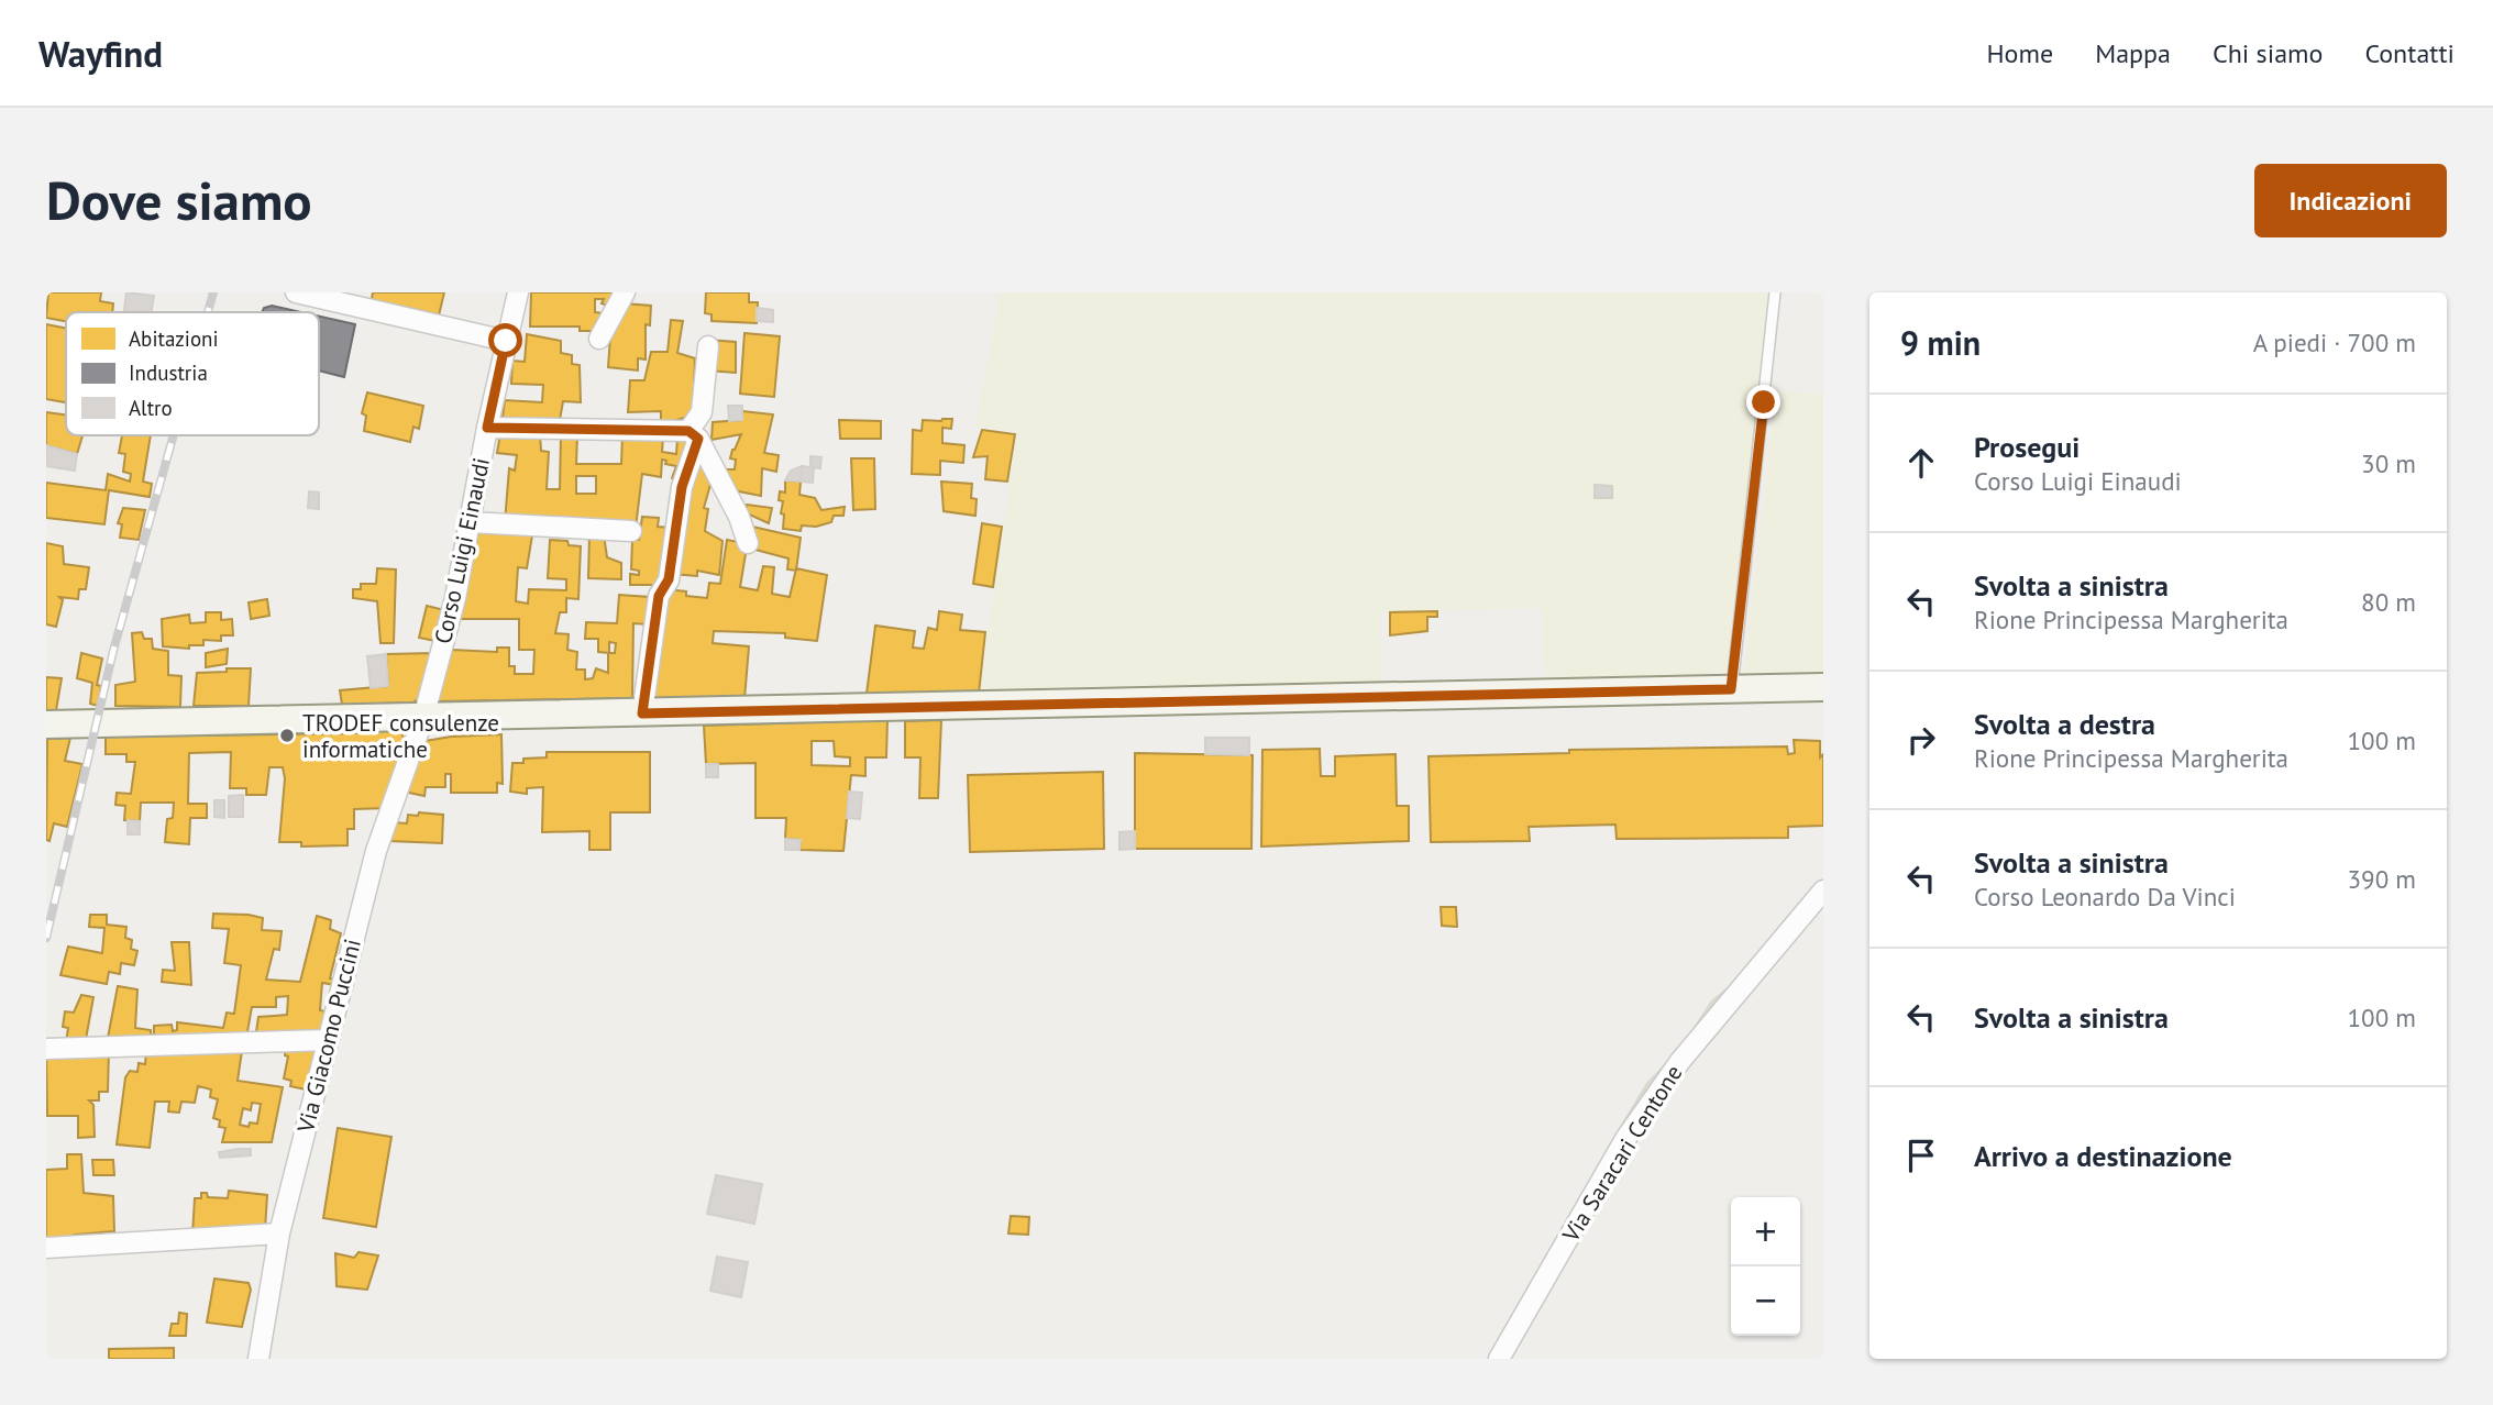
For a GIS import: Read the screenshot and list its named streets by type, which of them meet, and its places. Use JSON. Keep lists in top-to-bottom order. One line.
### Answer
{"streets":{"street":["Corso Luigi Einaudi","Via Giacomo Puccini","Via Saracari Centone"]},"crossings":[["Corso Luigi Einaudi","Via Giacomo Puccini"]],"places":["TRODEF consulenze informatiche"],"legend":["Abitazioni","Industria","Altro"],"page":{"header":"Wayfind","nav":["Home","Mappa","Chi siamo","Contatti"],"buttons":"Indicazioni","title":"Dove siamo","heading":["9 min","A piedi · 700 m"],"list":[["Prosegui","Corso Luigi Einaudi","30 m"],["Svolta a sinistra","Rione Principessa Margherita","80 m"],["Svolta a destra","Rione Principessa Margherita","100 m"],["Svolta a sinistra","Corso Leonardo Da Vinci","390 m"],["Svolta a sinistra","100 m"],"Arrivo a destinazione"],"map_buttons":["+","−"]}}
